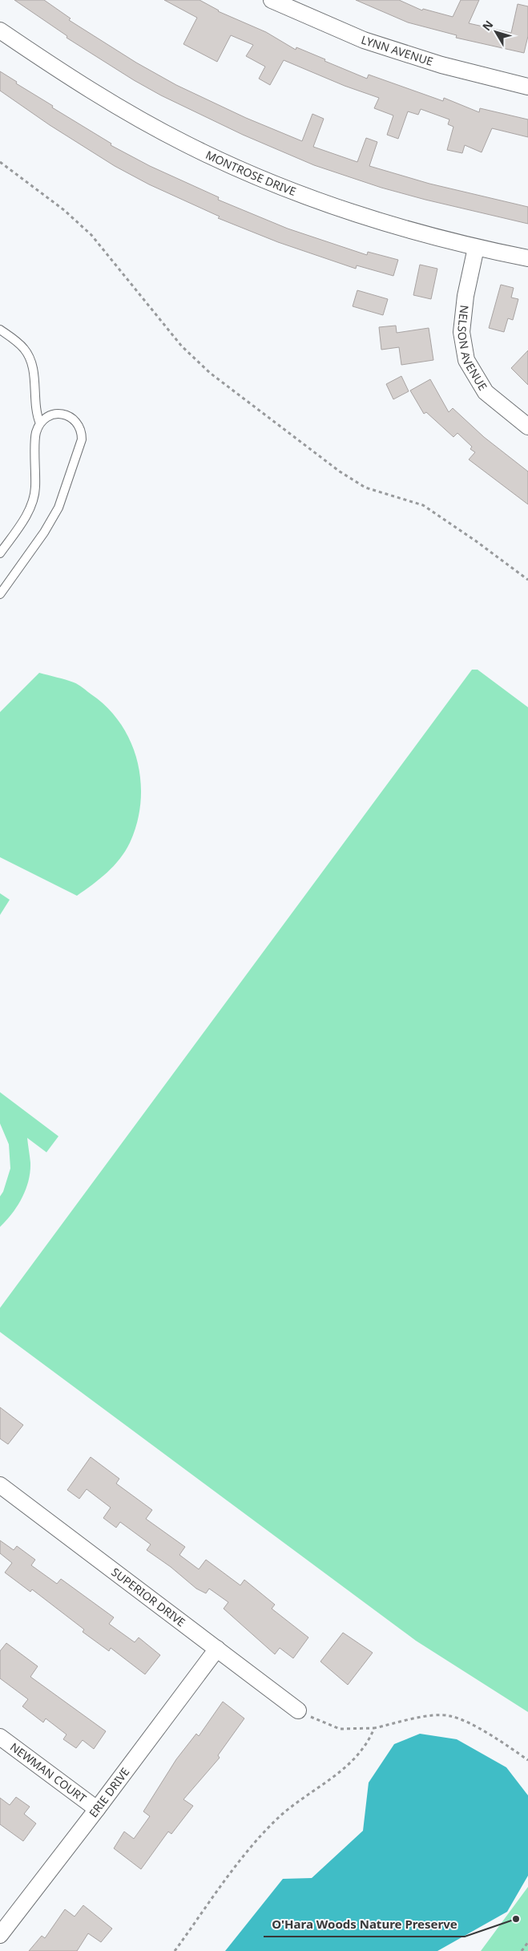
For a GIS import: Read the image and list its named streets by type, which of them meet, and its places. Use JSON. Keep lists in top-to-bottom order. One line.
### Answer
{"streets":{"street":["LYNN AVENUE","MONTROSE DRIVE","NELSON AVENUE","SUPERIOR DRIVE","NEWMAN COURT","ERIE DRIVE"]},"crossings":[["MONTROSE DRIVE","NELSON AVENUE"],["SUPERIOR DRIVE","ERIE DRIVE"],["NEWMAN COURT","ERIE DRIVE"]],"places":["O'Hara Woods Nature Preserve"],"north":"top left"}
